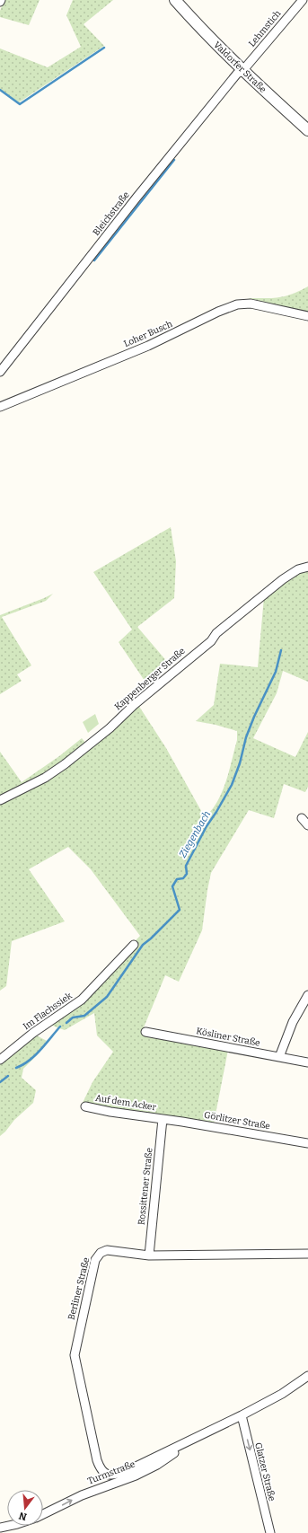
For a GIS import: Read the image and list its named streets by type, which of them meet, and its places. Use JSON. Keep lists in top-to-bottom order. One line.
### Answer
{"streets":{"street":["Lehmstich","Valdorfer Straße","Bleichstraße","Loher Busch","Kappenberger Straße","Im Flachssiek","Kösliner Straße","Auf dem Acker","Görlitzer Straße","Rossittener Straße","Berliner Straße","Glatzer Straße","Turmstraße"]},"crossings":[["Lehmstich","Valdorfer Straße"],["Lehmstich","Bleichstraße"],["Valdorfer Straße","Bleichstraße"],["Auf dem Acker","Görlitzer Straße"],["Auf dem Acker","Rossittener Straße"],["Görlitzer Straße","Rossittener Straße"],["Rossittener Straße","Berliner Straße"],["Berliner Straße","Turmstraße"],["Glatzer Straße","Turmstraße"]],"one_way":["Glatzer Straße"],"water":["Ziegenbach"],"north":"bottom"}
